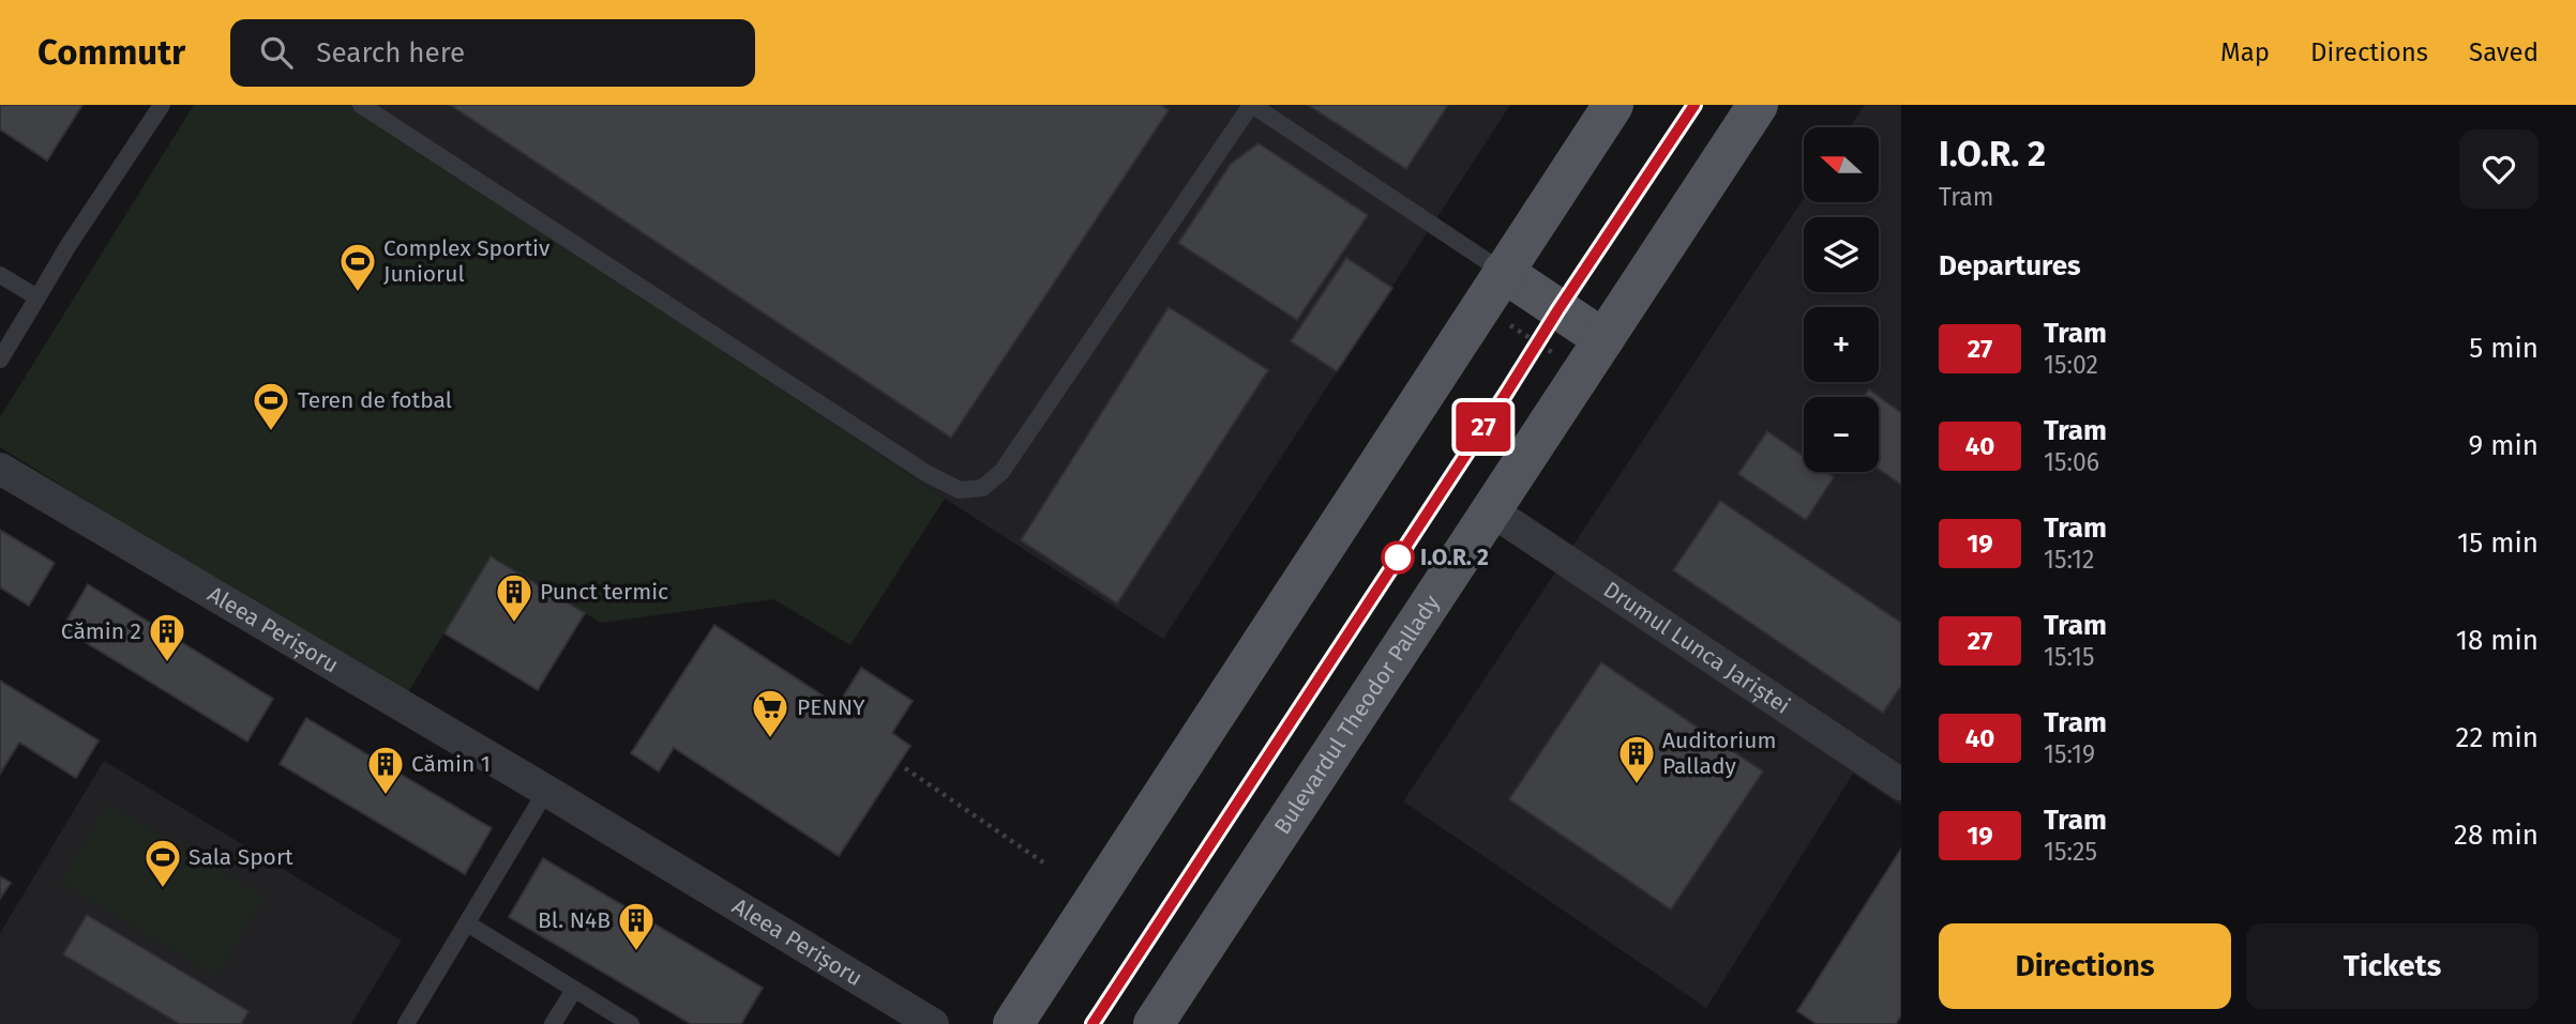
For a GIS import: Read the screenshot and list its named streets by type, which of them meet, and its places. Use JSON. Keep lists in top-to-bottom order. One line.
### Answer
{"streets":{"main road":["Bulevardul Theodor Pallady"],"street":["Aleea Perișoru","Drumul Lunca Jariștei"]},"crossings":[["Drumul Lunca Jariștei","Bulevardul Theodor Pallady"]],"places":{"sports":["Complex Sportiv Juniorul","Teren de fotbal","Sala Sport"],"other":["I.O.R. 2"],"building":["Punct termic","Cămin 2","Auditorium Pallady","Cămin 1","Bl. N4B"],"supermarket":["PENNY"]},"lines":["tram line 27"],"north":"left","page":{"header":"Commutr","search":"Search here","nav":["Map","Directions","Saved"],"on_map":"27","heading":[["I.O.R. 2","Tram"],"Departures"],"map_buttons":["+","−"],"list":[{"mark":"27","name":"Tram","note":"15:02","value":"5 min"},{"mark":"40","name":"Tram","note":"15:06","value":"9 min"},{"mark":"19","name":"Tram","note":"15:12","value":"15 min"},{"mark":"27","name":"Tram","note":"15:15","value":"18 min"},{"mark":"40","name":"Tram","note":"15:19","value":"22 min"},{"mark":"19","name":"Tram","note":"15:25","value":"28 min"}],"buttons":["Directions","Tickets"]}}
